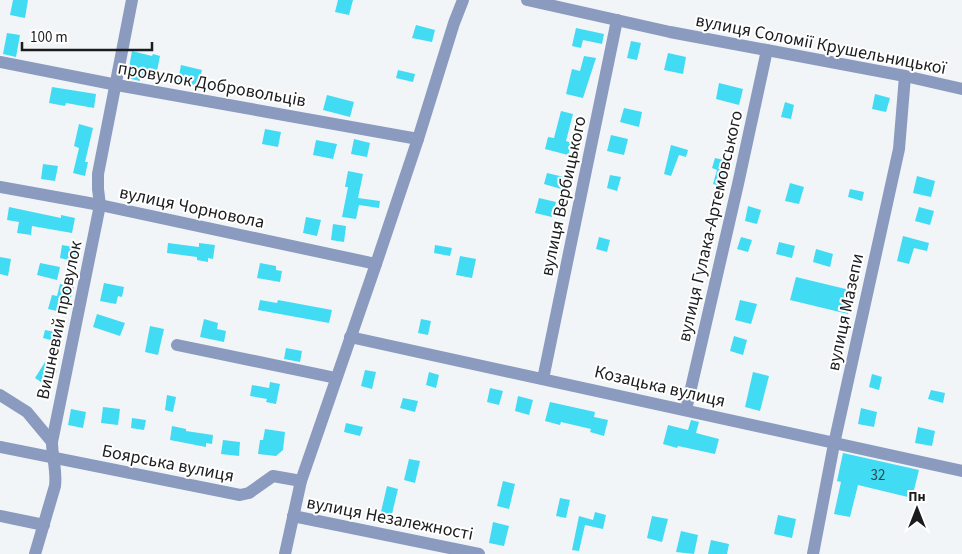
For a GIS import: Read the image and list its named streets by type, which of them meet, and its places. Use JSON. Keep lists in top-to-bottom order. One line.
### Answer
{"streets":{"street":["вулиця Соломії Крушельницької","провулок Добровольців","вулиця Вербицького","вулиця Чорновола","вулиця Гулака-Артемовського","вулиця Мазепи","Вишневий провулок","Козацька вулиця","Боярська вулиця","вулиця Незалежності"]},"crossings":[["вулиця Соломії Крушельницької","вулиця Вербицького"],["вулиця Соломії Крушельницької","вулиця Гулака-Артемовського"],["вулиця Соломії Крушельницької","вулиця Мазепи"],["провулок Добровольців","Вишневий провулок"],["вулиця Вербицького","Козацька вулиця"],["вулиця Чорновола","Вишневий провулок"],["вулиця Гулака-Артемовського","Козацька вулиця"],["вулиця Мазепи","Козацька вулиця"],["Вишневий провулок","Боярська вулиця"]],"house_numbers":["32"],"scale_bar":"100 m","north":"top"}
